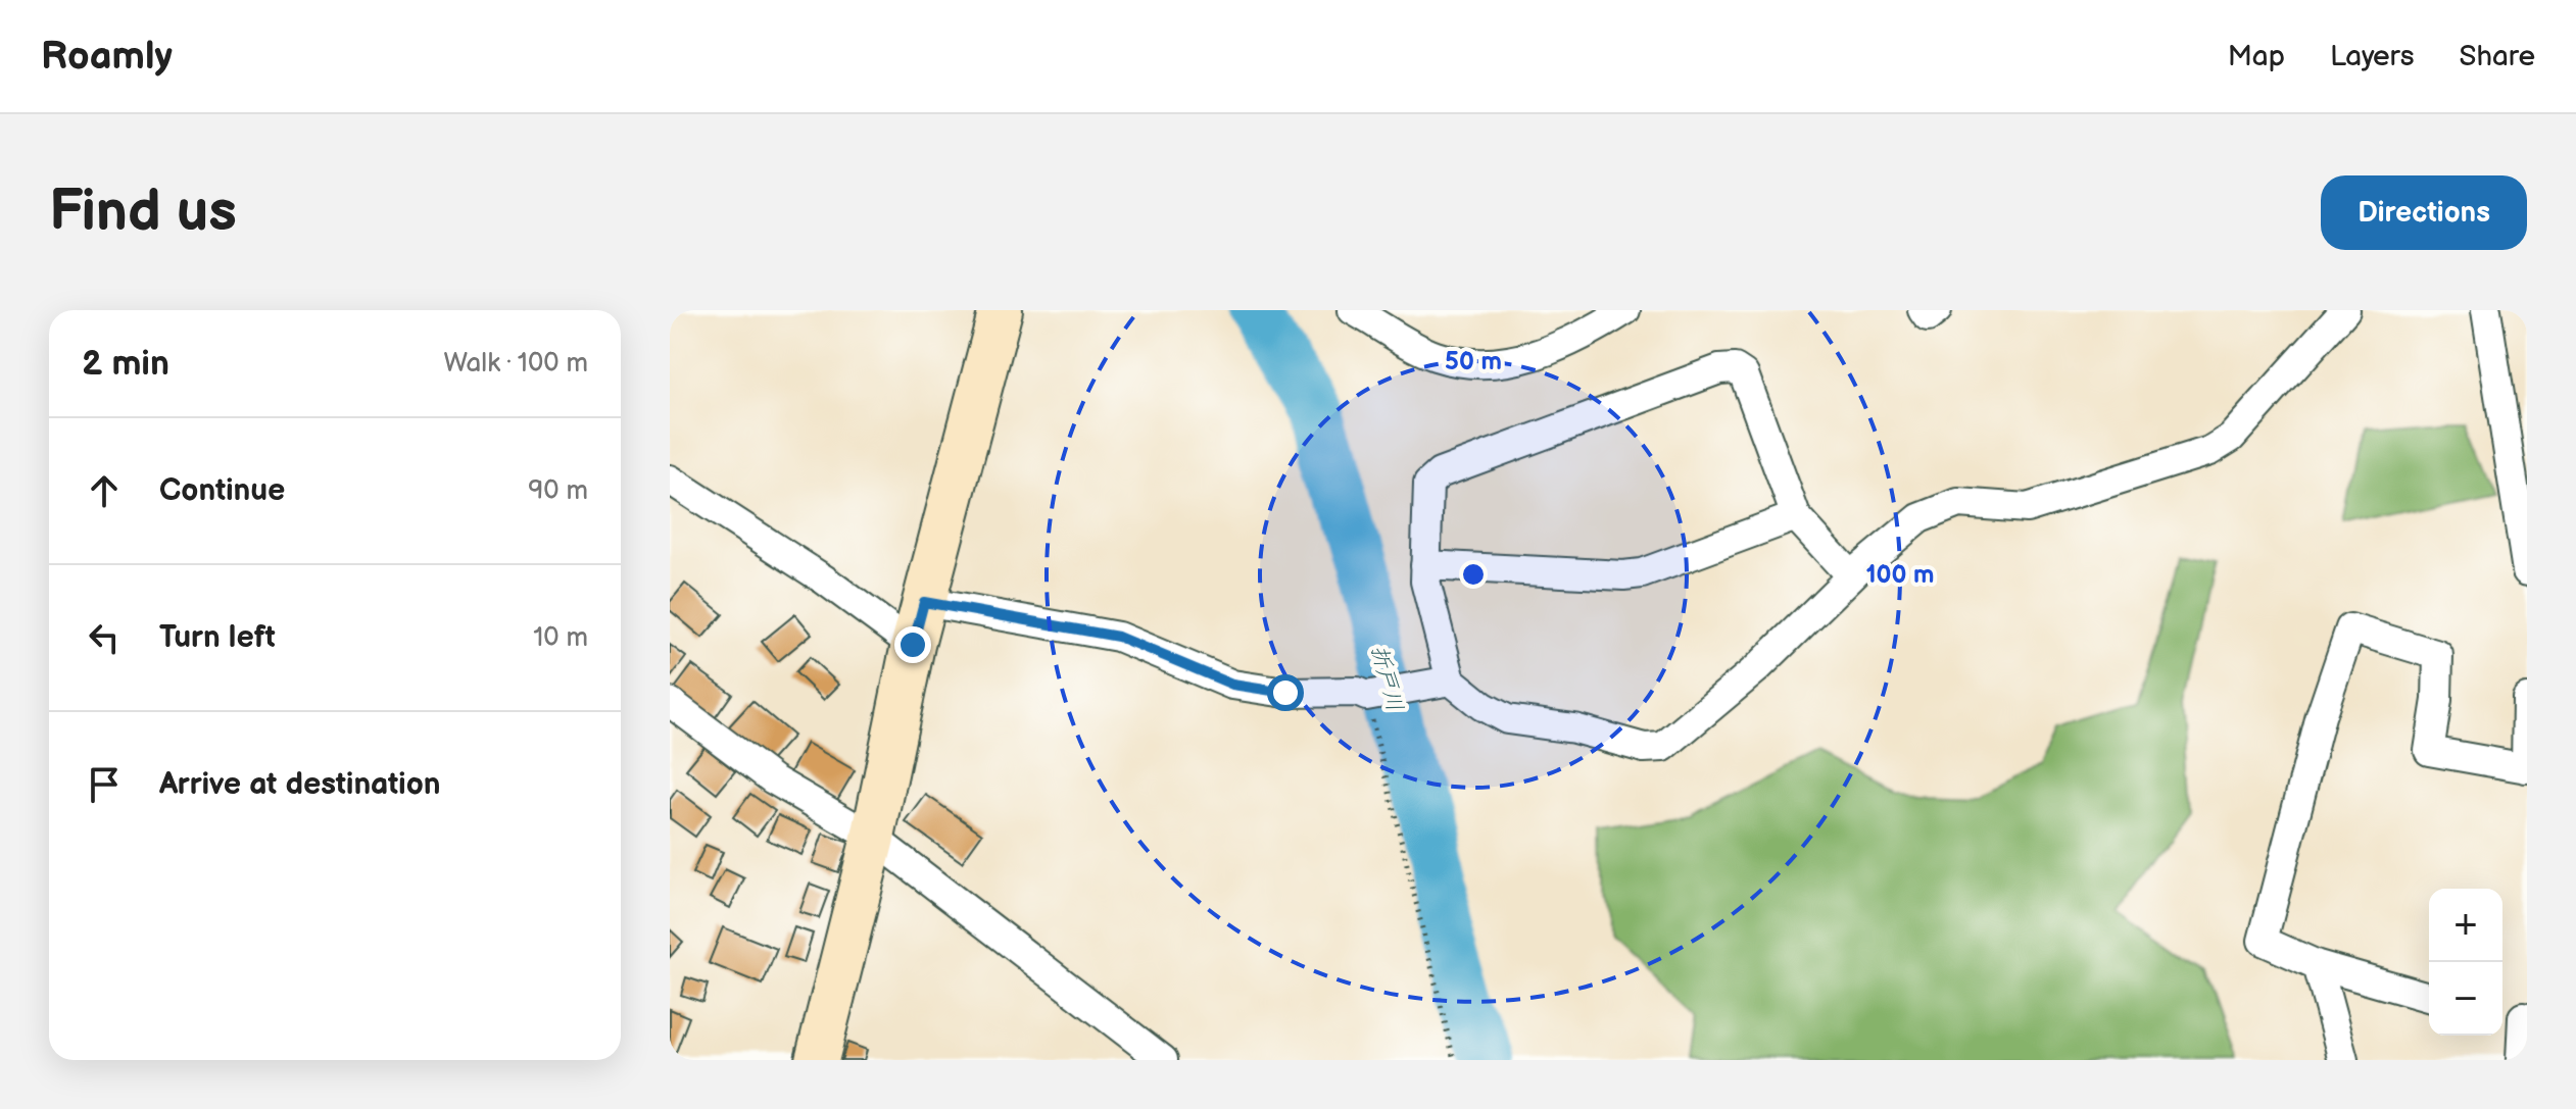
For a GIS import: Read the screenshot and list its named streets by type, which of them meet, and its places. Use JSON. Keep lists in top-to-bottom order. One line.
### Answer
{"water":["折戸川"],"page":{"header":"Roamly","nav":["Map","Layers","Share"],"buttons":"Directions","title":"Find us","heading":["2 min","Walk · 100 m"],"list":[["Continue","90 m"],["Turn left","10 m"],"Arrive at destination"],"map_buttons":["+","−"]},"rings":["50 m","100 m"]}
